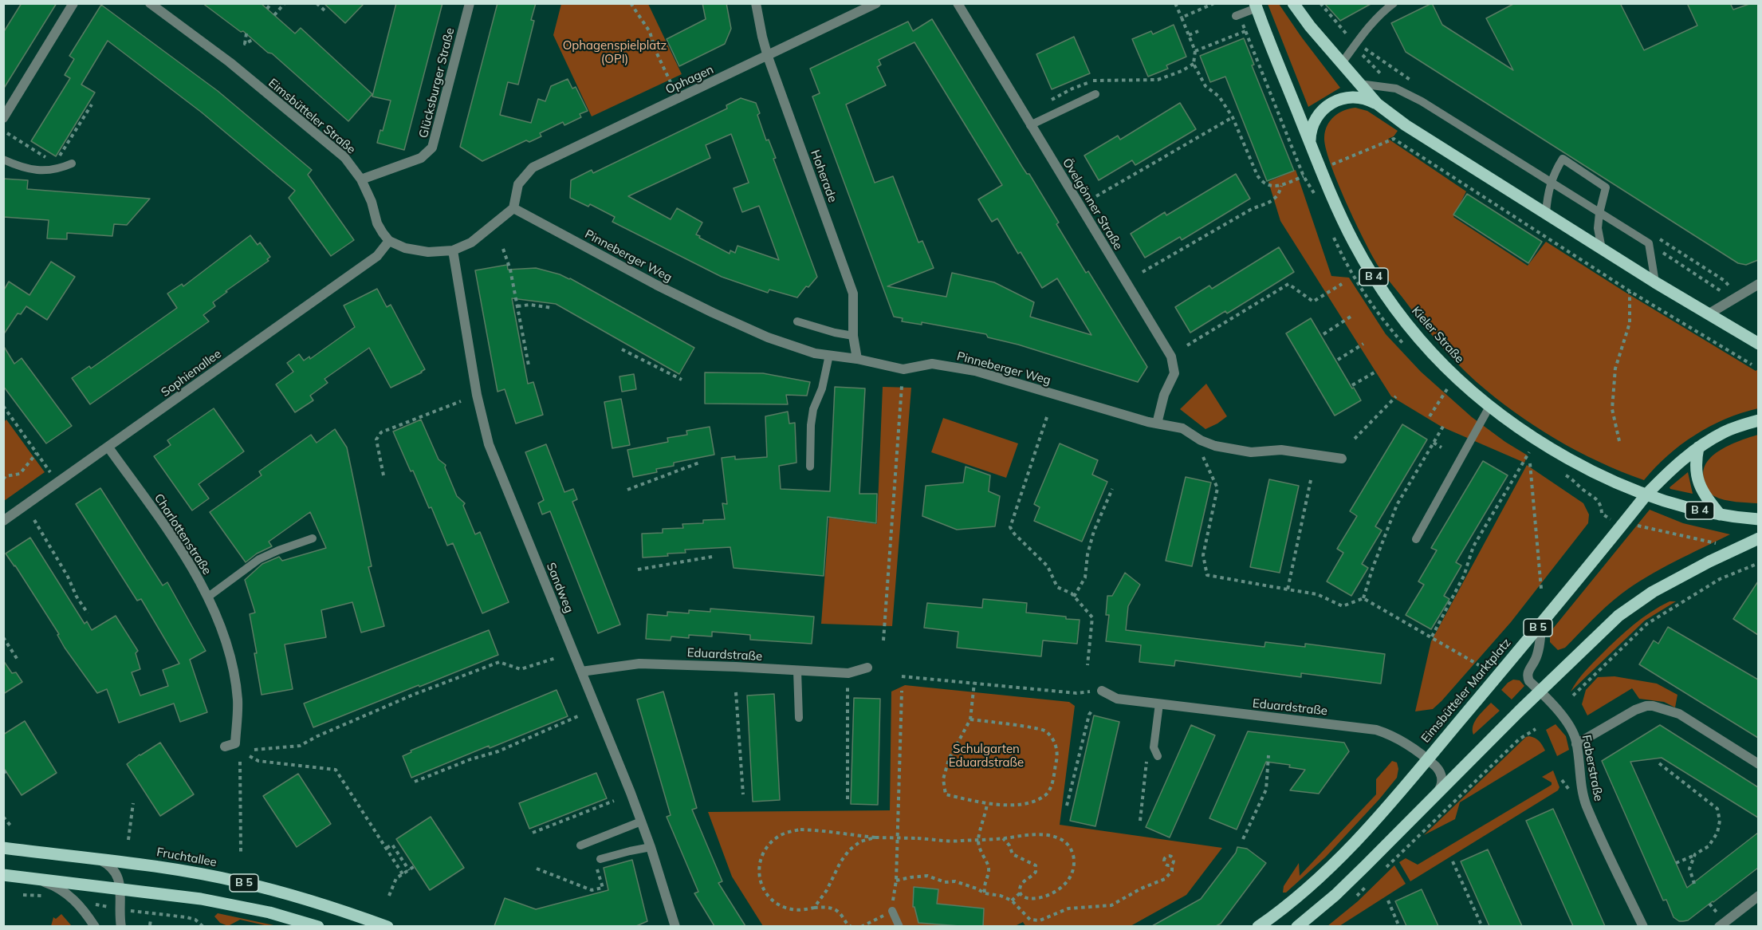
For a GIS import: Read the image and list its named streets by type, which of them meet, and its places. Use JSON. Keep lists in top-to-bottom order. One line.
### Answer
{"streets":{"main road":["B 4","Kieler Straße","B 5","Eimsbütteler Marktplatz","Fruchtallee"],"street":["Ophagen","Glücksburger Straße","Eimsbütteler Straße","Hoherade","Övelgönner Straße","Pinneberger Weg","Sophienallee","Charlottenstraße","Sandweg","Eduardstraße","Faberstraße"]},"crossings":[["Ophagen","Hoherade"],["Ophagen","Pinneberger Weg"],["Glücksburger Straße","Eimsbütteler Straße"],["Eimsbütteler Straße","Sophienallee"],["Hoherade","Pinneberger Weg"],["Övelgönner Straße","Pinneberger Weg"],["Kieler Straße","Eimsbütteler Marktplatz"],["Sophienallee","Charlottenstraße"],["Sandweg","Eduardstraße"],["Eduardstraße","Eimsbütteler Marktplatz"],["Eimsbütteler Marktplatz","Faberstraße"]],"parks":["Ophagenspielplatz (OPI)","Schulgarten Eduardstraße"]}
